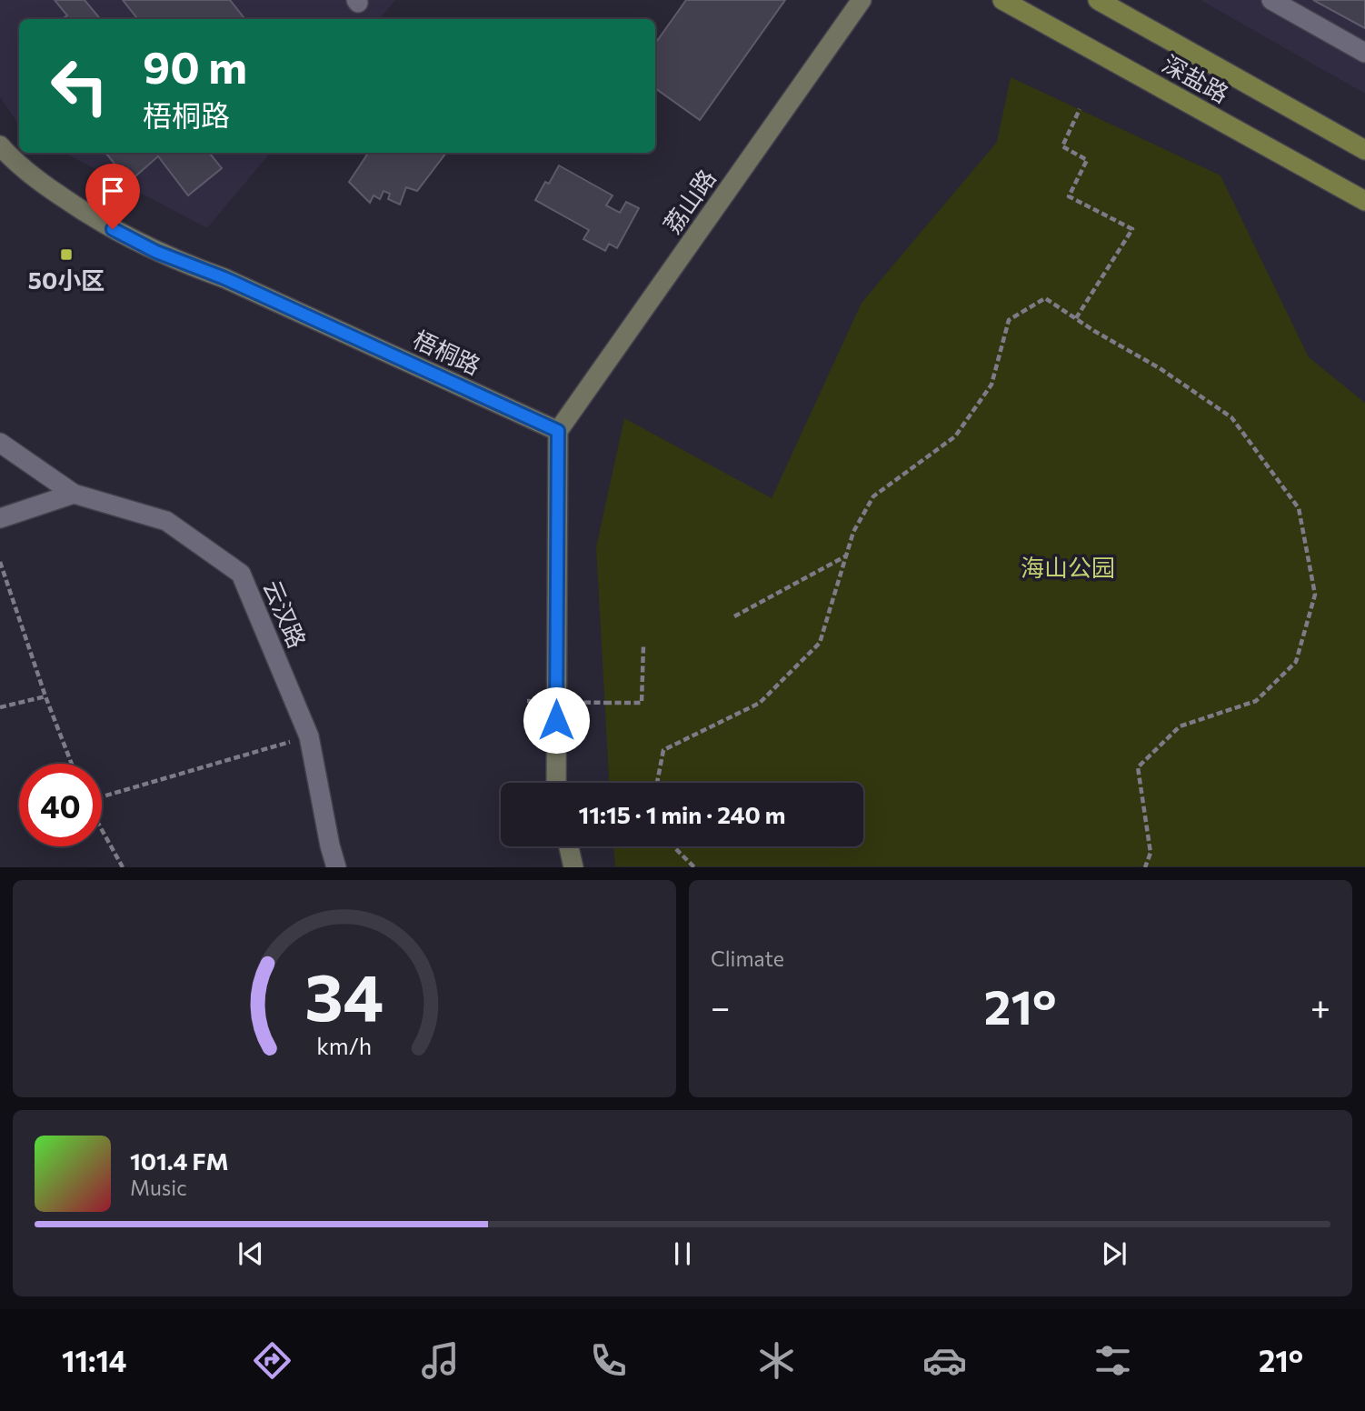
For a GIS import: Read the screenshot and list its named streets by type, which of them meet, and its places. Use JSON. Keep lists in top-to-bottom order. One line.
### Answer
{"streets":{"main road":["深盐路"],"street":["荔山路","梧桐路","云汉路"]},"crossings":[["荔山路","梧桐路"]],"parks":["海山公园"],"places":{"transit":["50小区"]},"page":{"turn":["90 m","梧桐路"],"limit":"40","trip":"11:15 · 1 min · 240 m","tile":"Climate","heat":["−","21°","+"],"song":["101.4 FM","Music"],"tabs":["11:14","21°"],"gauge":["34","km/h"]}}
